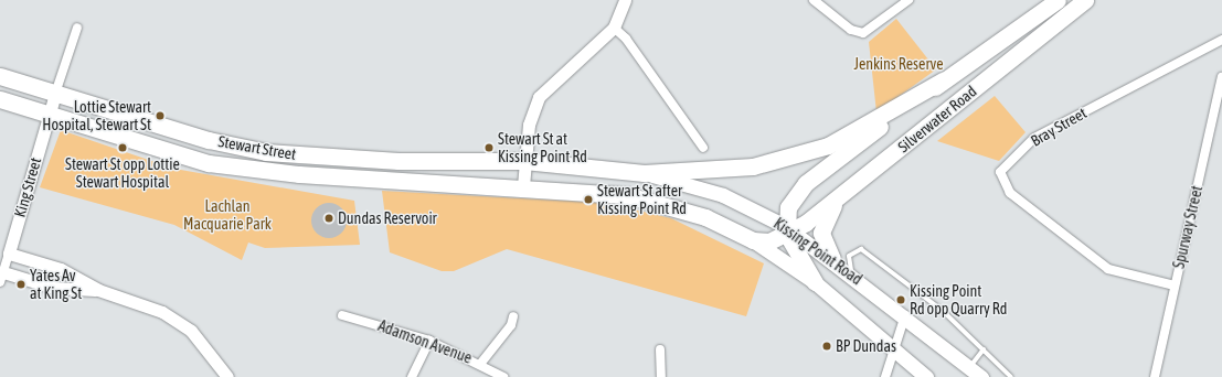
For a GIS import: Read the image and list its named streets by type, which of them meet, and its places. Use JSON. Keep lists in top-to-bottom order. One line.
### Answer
{"streets":{"highway":["Silverwater Road","Stewart Street","Kissing Point Road"],"street":["Bray Street","King Street","Spurway Street","Adamson Avenue"]},"crossings":[["Silverwater Road","Kissing Point Road"],["Bray Street","Spurway Street"],["Stewart Street","King Street"],["Stewart Street","Kissing Point Road"]],"parks":["Jenkins Reserve","Lachlan Macquarie Park"],"places":["Lottie Stewart Hospital, Stewart St","Stewart St opp Lottie Stewart Hospital","Stewart St at Kissing Point Rd","Stewart St after Kissing Point Rd","Dundas Reservoir","Yates Av at King St","Kissing Point Rd opp Quarry Rd","BP Dundas"]}
